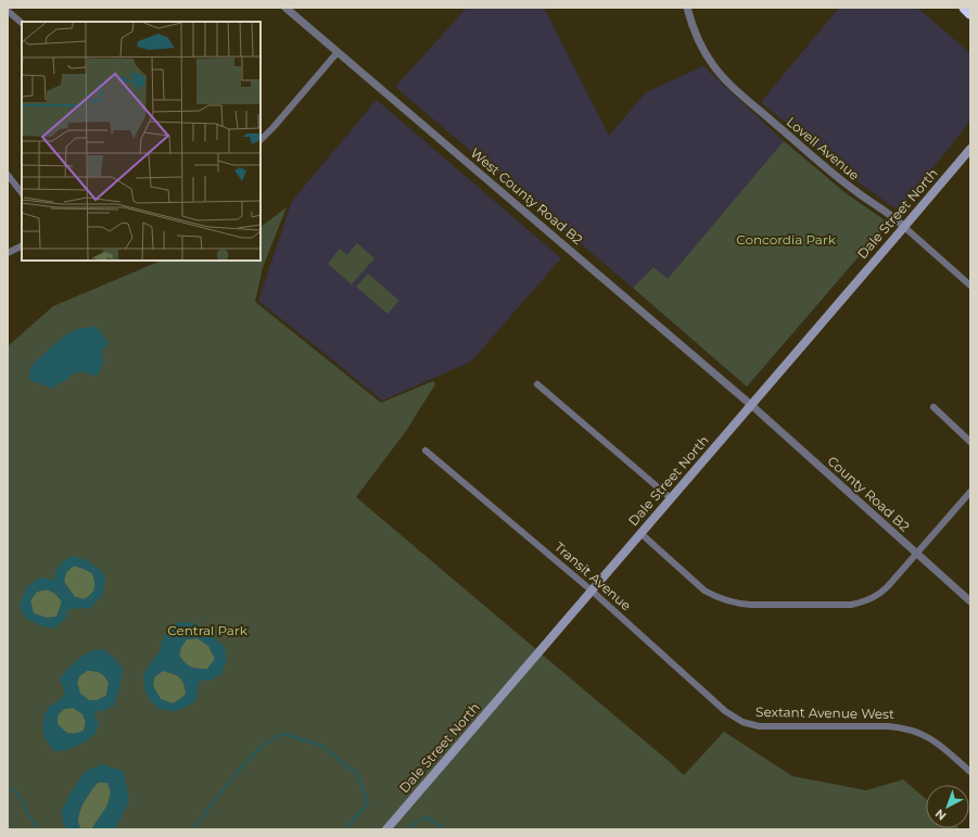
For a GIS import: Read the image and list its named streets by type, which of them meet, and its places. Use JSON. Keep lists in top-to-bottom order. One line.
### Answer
{"streets":{"main road":["Dale Street North"],"street":["Lovell Avenue","West County Road B2","County Road B2","Transit Avenue","Sextant Avenue West"]},"crossings":[["Lovell Avenue","Dale Street North"],["West County Road B2","Dale Street North"],["West County Road B2","County Road B2"],["Dale Street North","County Road B2"],["Dale Street North","Transit Avenue"],["Transit Avenue","Sextant Avenue West"]],"parks":["Concordia Park","Central Park"],"north":"bottom left"}
